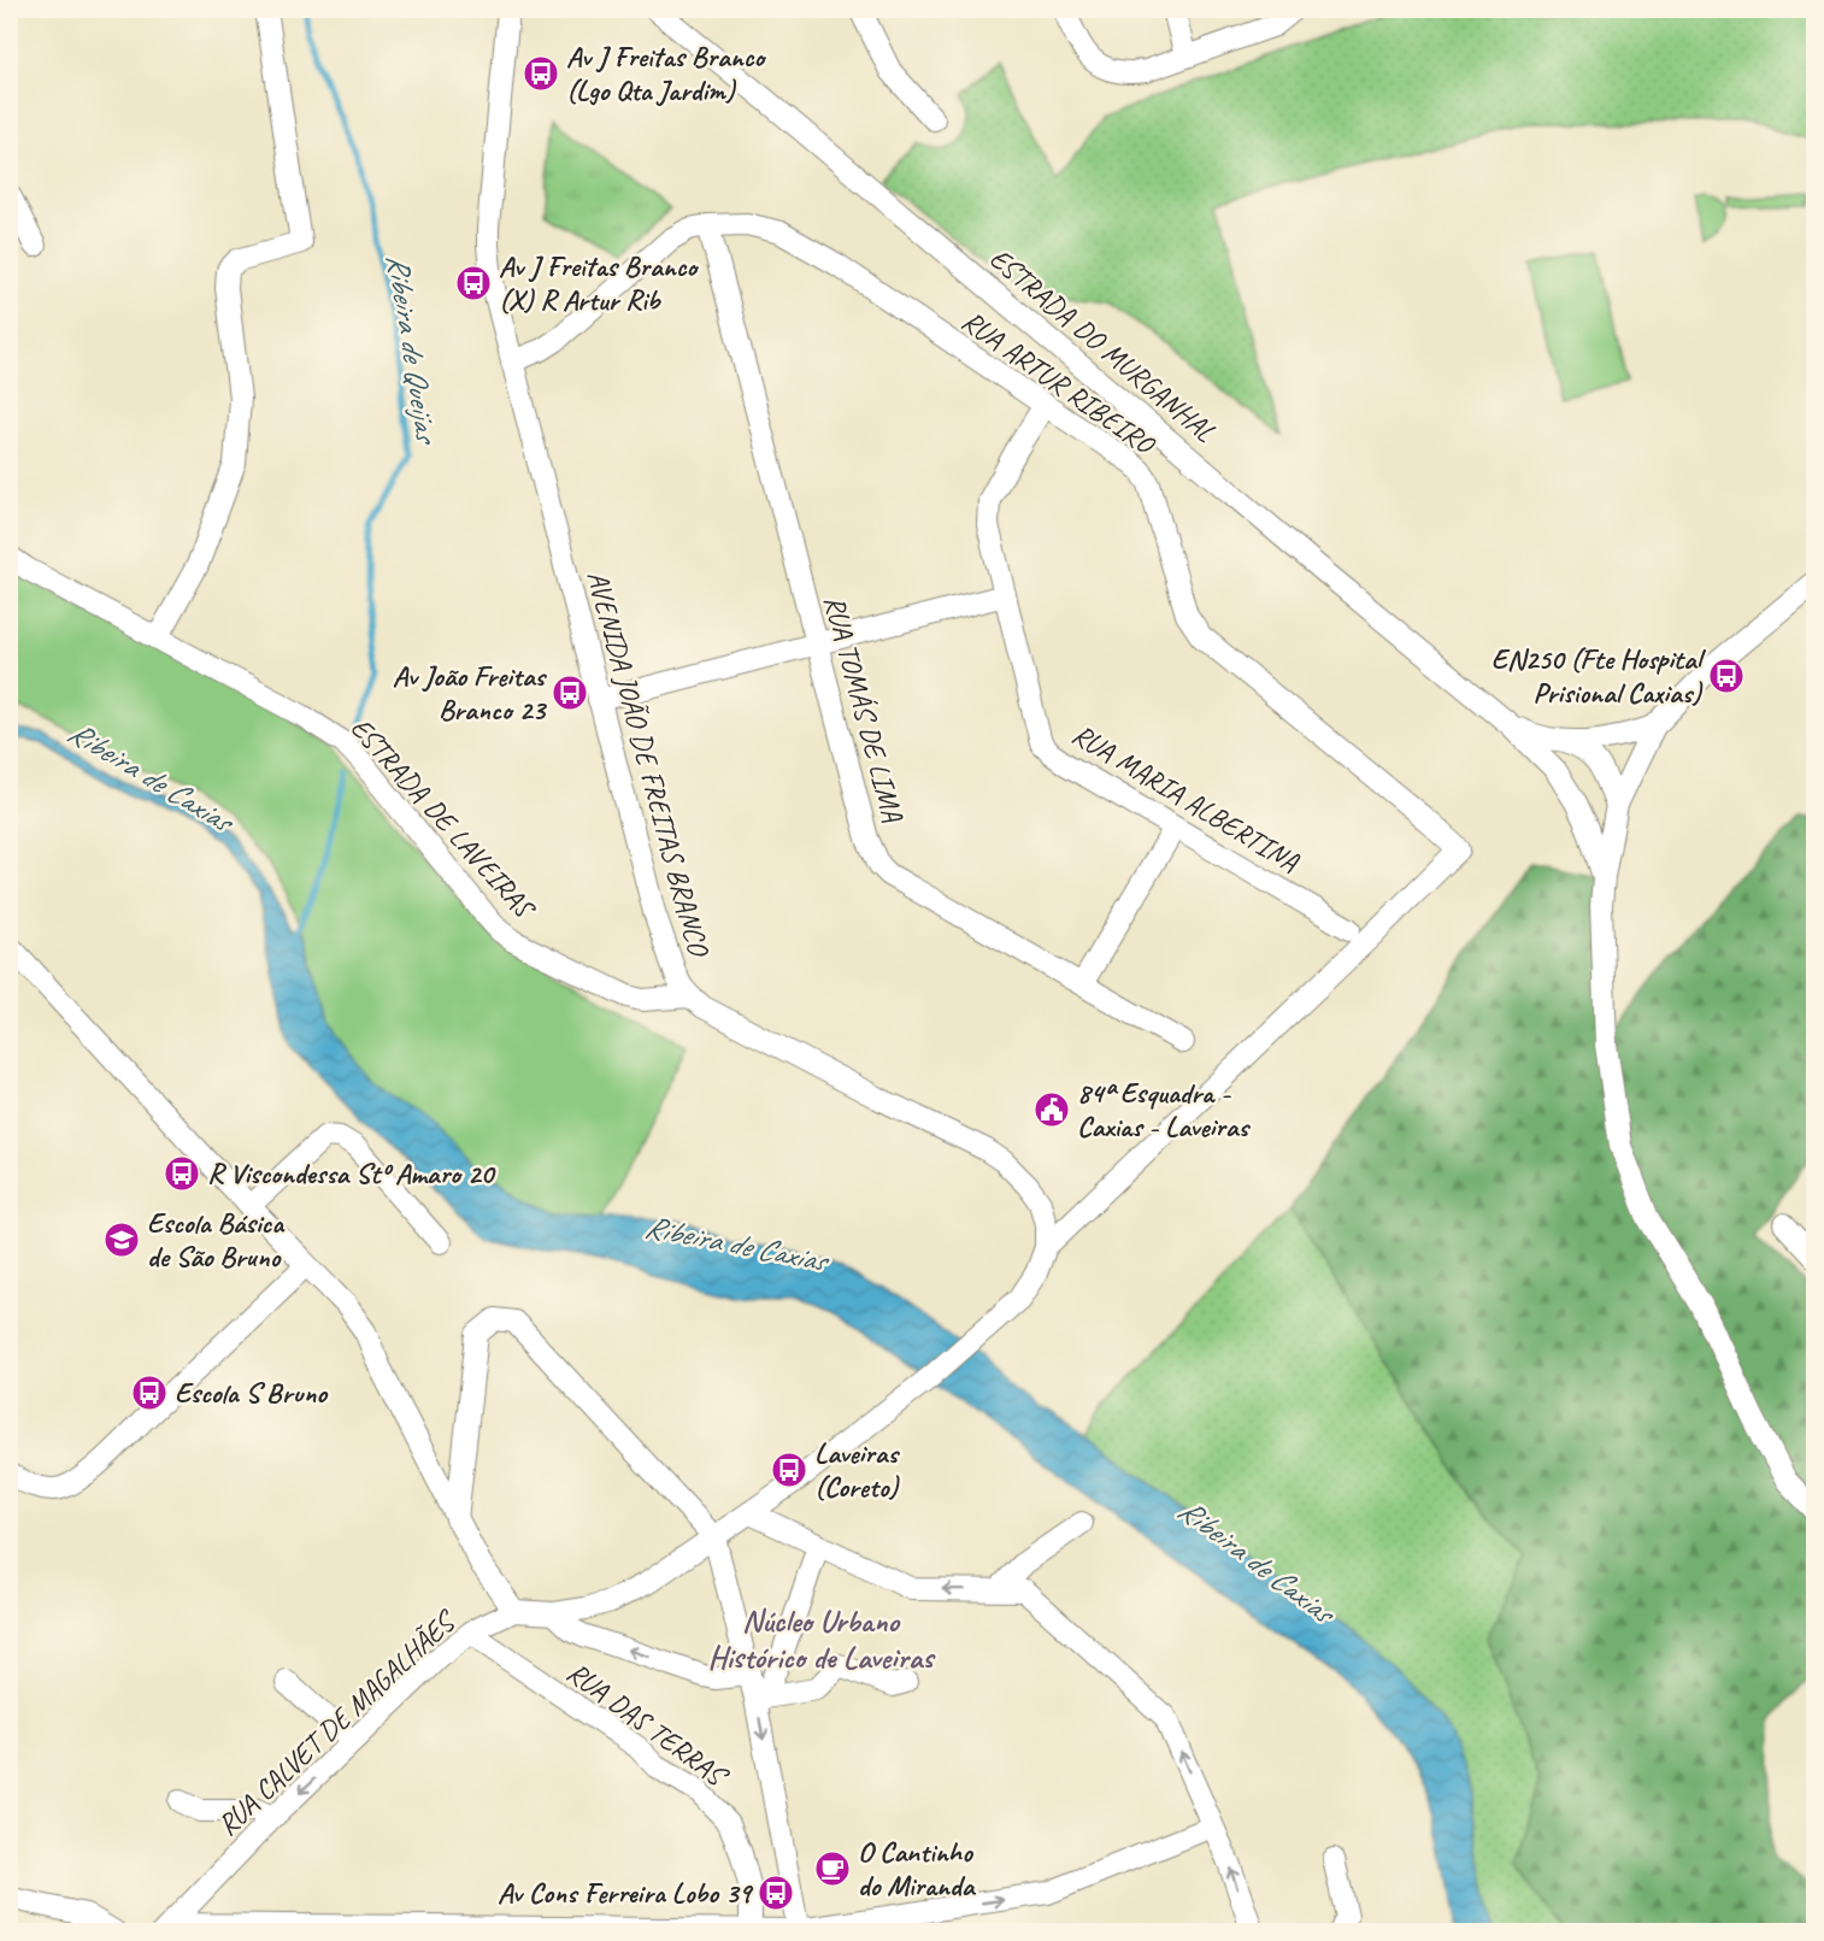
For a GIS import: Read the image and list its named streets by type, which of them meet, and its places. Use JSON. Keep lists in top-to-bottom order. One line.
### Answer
{"streets":{"street":["ESTRADA DO MURGANHAL","RUA ARTUR RIBEIRO","RUA TOMÁS DE LIMA","AVENIDA JOÃO DE FREITAS BRANCO","RUA MARIA ALBERTINA","ESTRADA DE LAVEIRAS","RUA DAS TERRAS","RUA CALVET DE MAGALHÃES"]},"crossings":[["RUA ARTUR RIBEIRO","RUA TOMÁS DE LIMA"],["RUA ARTUR RIBEIRO","AVENIDA JOÃO DE FREITAS BRANCO"],["RUA ARTUR RIBEIRO","RUA MARIA ALBERTINA"],["RUA ARTUR RIBEIRO","RUA CALVET DE MAGALHÃES"],["AVENIDA JOÃO DE FREITAS BRANCO","ESTRADA DE LAVEIRAS"],["AVENIDA JOÃO DE FREITAS BRANCO","RUA CALVET DE MAGALHÃES"],["RUA DAS TERRAS","RUA CALVET DE MAGALHÃES"]],"districts":["Núcleo Urbano Histórico de Laveiras"],"water":["Ribeira de Queijas","Ribeira de Caxias"],"places":{"bus stop":["Av J Freitas Branco (Lgo Qta Jardim)","Av J Freitas Branco (X) R Artur Rib","EN250 (Fte Hospital Prisional Caxias)","Av João Freitas Branco 23","R Viscondessa Stº Amaro 20","Escola S Bruno","Laveiras (Coreto)","Av Cons Ferreira Lobo 39"],"public building":["84ª Esquadra - Caxias - Laveiras"],"school or university":["Escola Básica de São Bruno"],"cafe":["O Cantinho do Miranda"]}}
